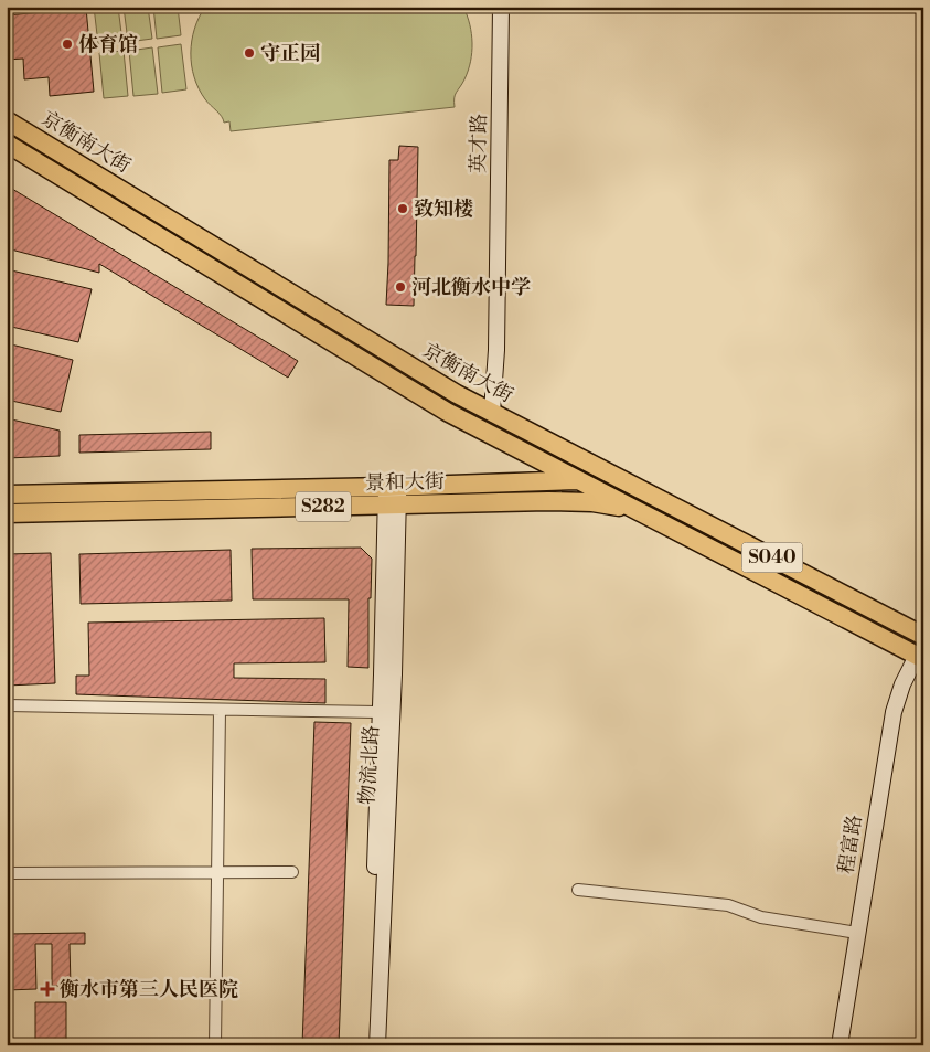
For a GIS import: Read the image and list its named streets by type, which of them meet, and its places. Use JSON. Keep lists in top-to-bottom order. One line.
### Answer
{"streets":{"main road":["京衡南大街","景和大街","S282","S040"],"street":["英才路","物流北路","程富路"]},"crossings":[["京衡南大街","英才路"],["京衡南大街","景和大街"],["景和大街","S040"],["景和大街","物流北路"],["S040","程富路"]],"places":{"other":["体育馆","守正园","致知楼","河北衡水中学"],"health":["衡水市第三人民医院"]}}
